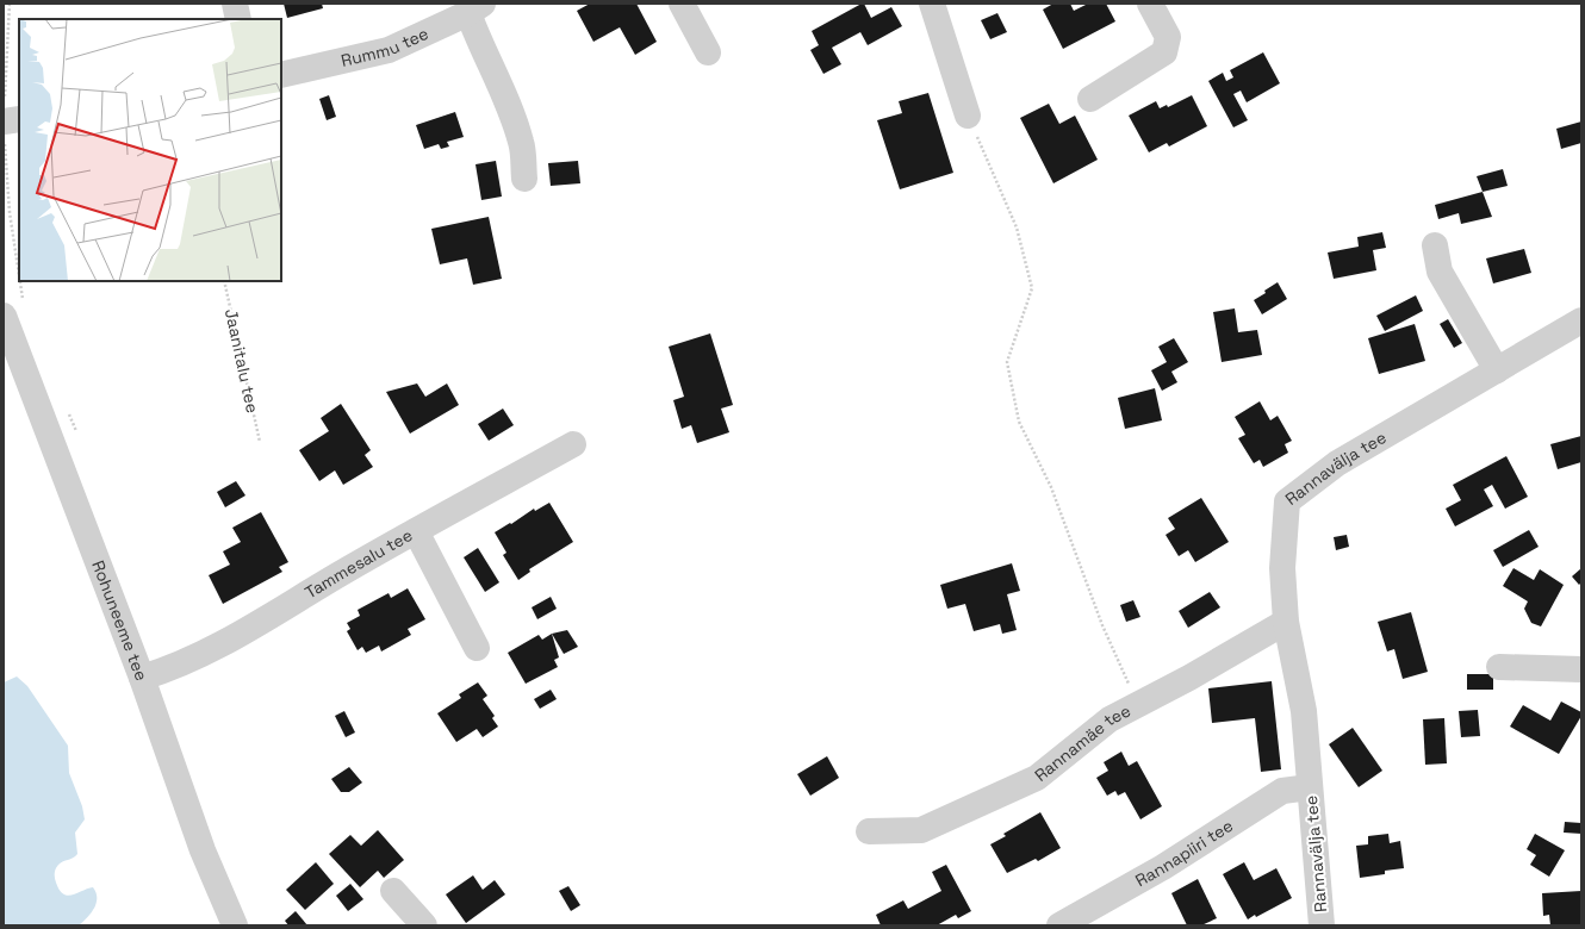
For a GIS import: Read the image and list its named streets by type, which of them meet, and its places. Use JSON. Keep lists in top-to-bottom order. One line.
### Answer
{"streets":{"street":["Rummu tee","Rannavälja tee","Tammesalu tee","Rohuneeme tee","Rannamäe tee","Rannapiiri tee"],"path":["Jaanitalu tee"]},"crossings":[["Rannavälja tee","Rannamäe tee"],["Rannavälja tee","Rannapiiri tee"],["Tammesalu tee","Rohuneeme tee"]]}
